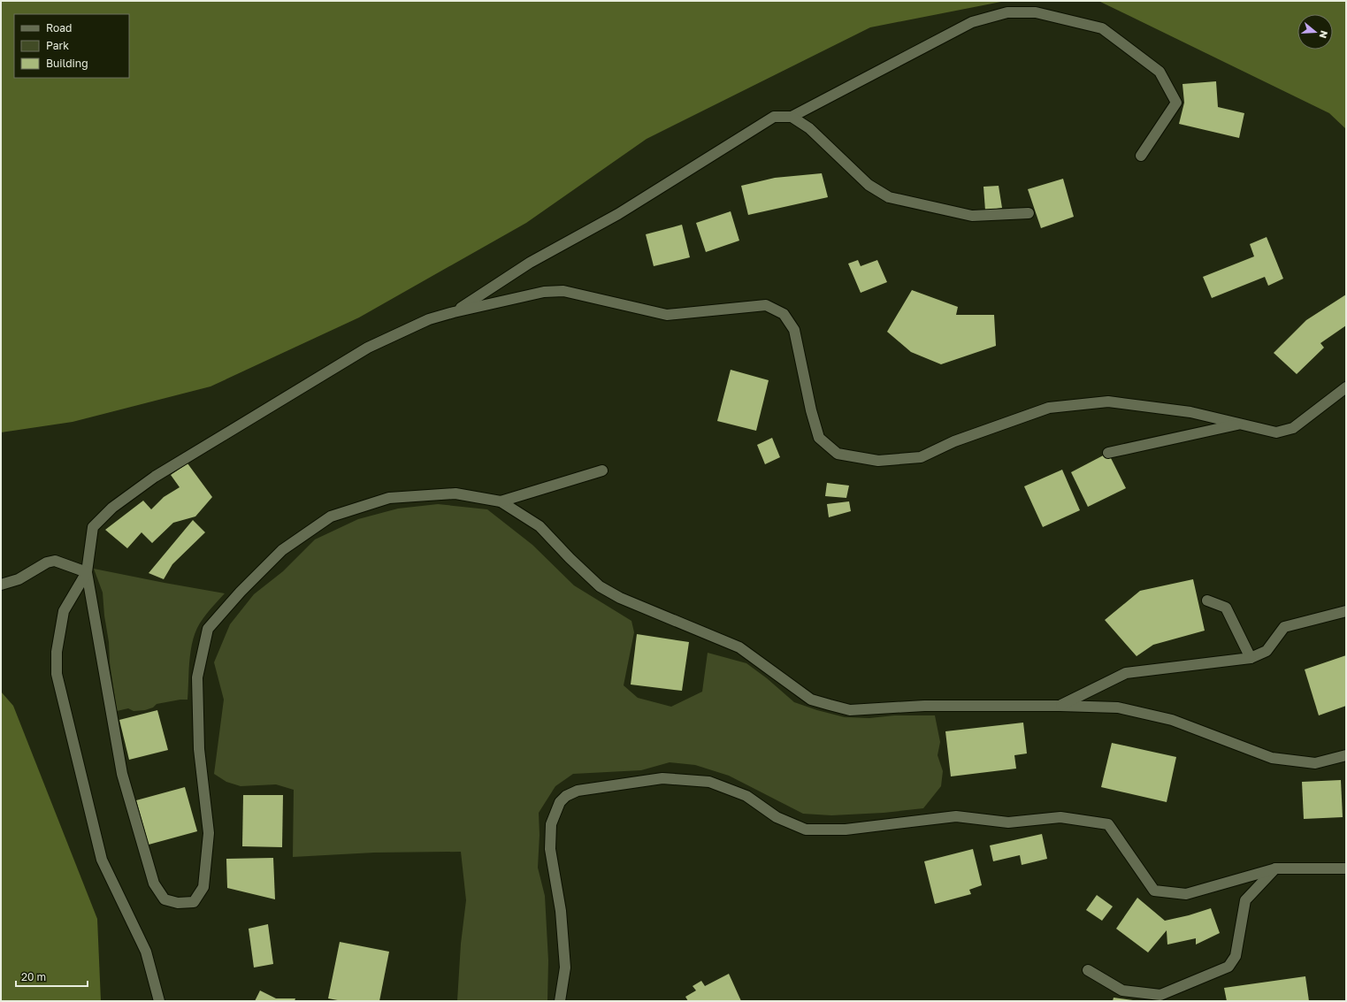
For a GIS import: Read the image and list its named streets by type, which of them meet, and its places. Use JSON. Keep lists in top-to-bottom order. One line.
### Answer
{"legend":["Road","Park","Building"],"scale_bar":"20 m","north":"right"}
